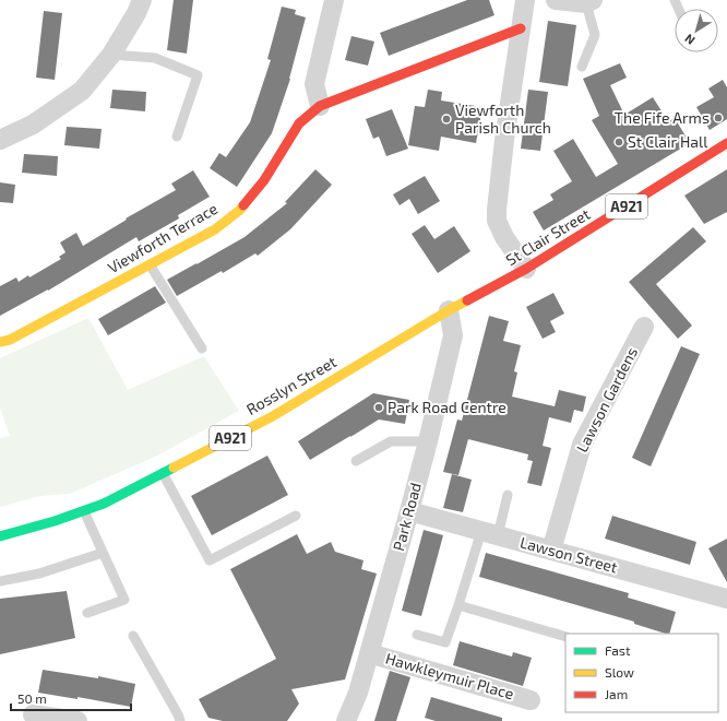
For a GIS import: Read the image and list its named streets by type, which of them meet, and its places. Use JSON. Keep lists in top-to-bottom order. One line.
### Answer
{"streets":{"main road":["A921","St Clair Street","Viewforth Terrace","Rosslyn Street"],"street":["Lawson Gardens","Park Road","Lawson Street","Hawkleymuir Place"]},"crossings":[["St Clair Street","Rosslyn Street"],["St Clair Street","Park Road"],["Rosslyn Street","Park Road"],["Lawson Gardens","Lawson Street"],["Park Road","Lawson Street"],["Park Road","Hawkleymuir Place"]],"places":["The Fife Arms","Viewforth Parish Church","St Clair Hall","Park Road Centre"],"legend":["Fast","Slow","Jam"],"scale_bar":"50 m","north":"bottom left"}
